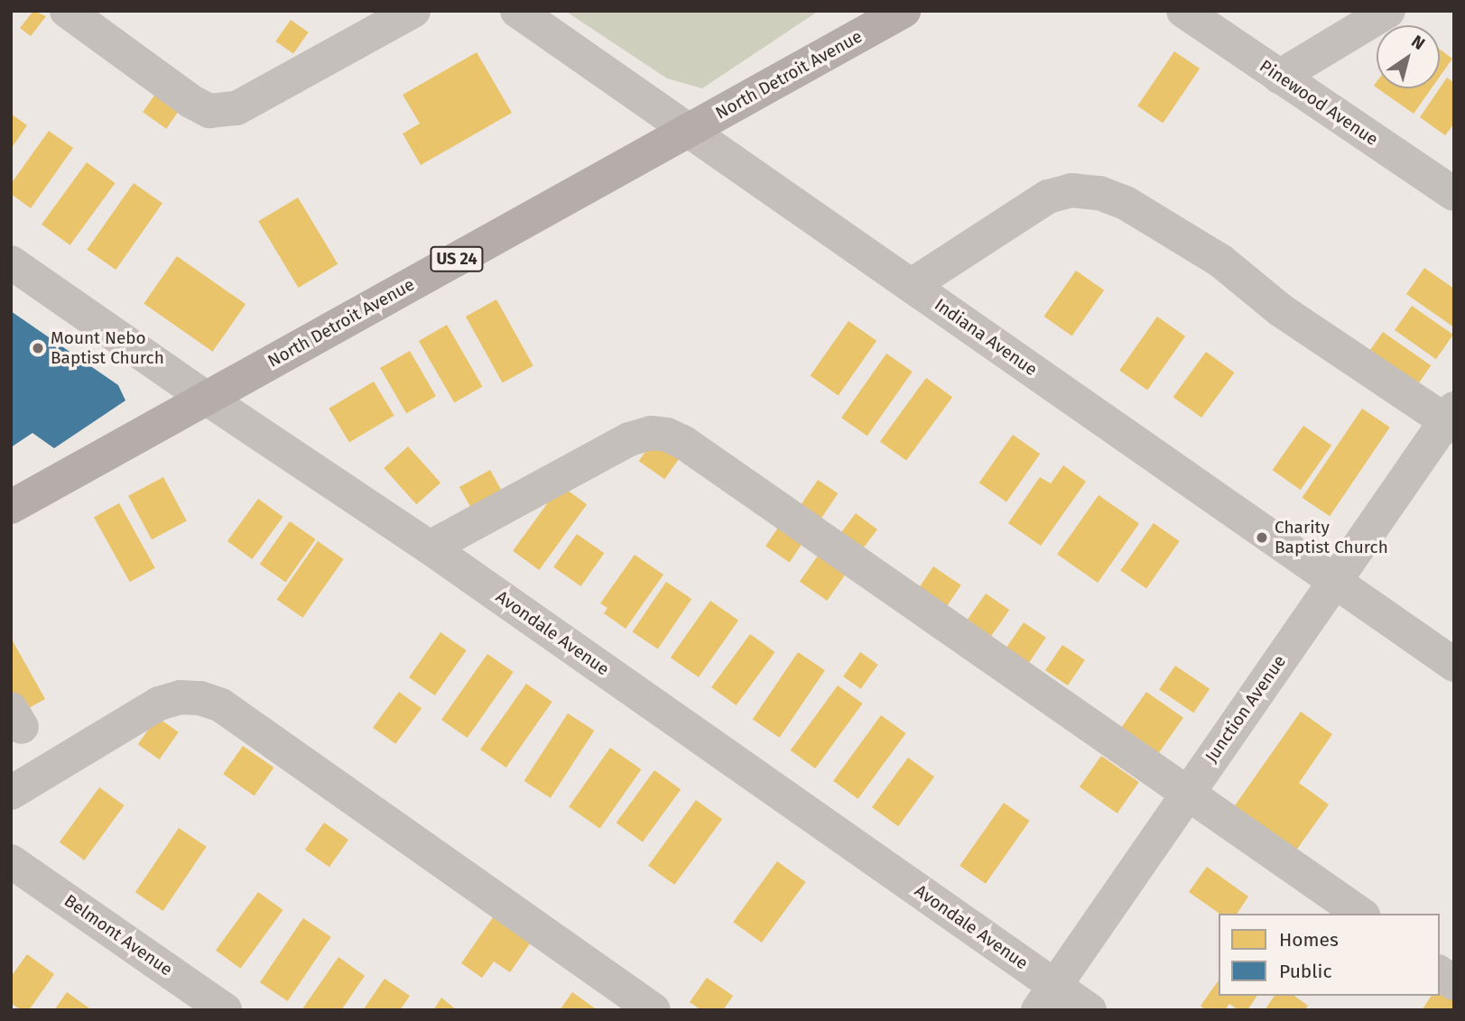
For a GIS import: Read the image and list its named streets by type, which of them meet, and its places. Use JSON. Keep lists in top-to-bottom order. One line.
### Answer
{"streets":{"main road":["North Detroit Avenue","US 24"],"street":["Pinewood Avenue","Indiana Avenue","Avondale Avenue","Junction Avenue","Belmont Avenue"]},"crossings":[["North Detroit Avenue","Indiana Avenue"],["North Detroit Avenue","Avondale Avenue"],["Indiana Avenue","Junction Avenue"],["Avondale Avenue","Junction Avenue"]],"places":["Mount Nebo Baptist Church","Charity Baptist Church"],"legend":["Homes","Public"],"north":"top right"}
